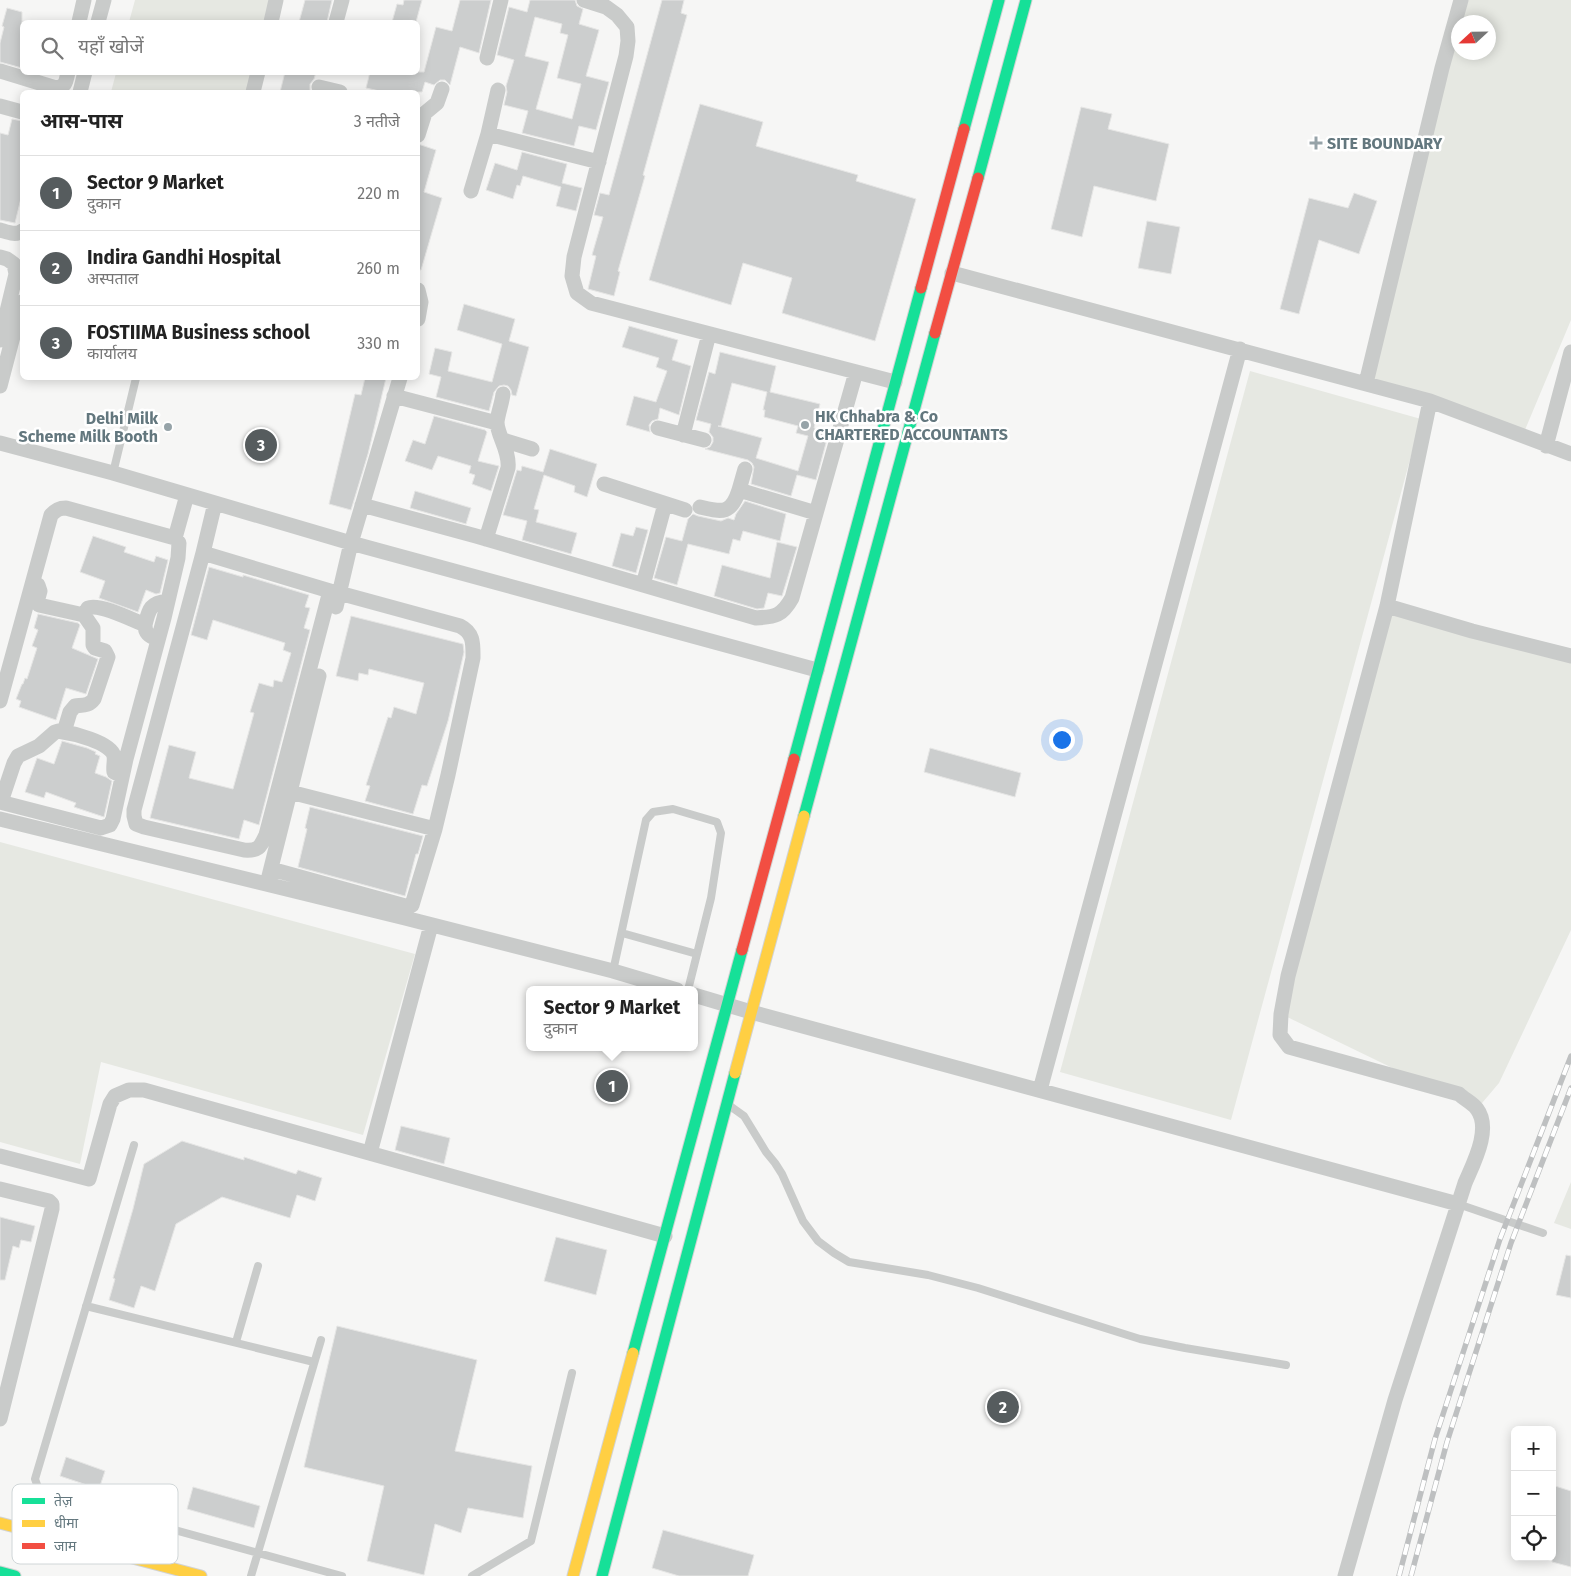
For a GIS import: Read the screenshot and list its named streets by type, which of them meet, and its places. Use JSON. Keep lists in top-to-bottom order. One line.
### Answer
{"places":{"health":["SITE BOUNDARY"],"other":["HK Chhabra & Co CHARTERED ACCOUNTANTS","Delhi Milk Scheme Milk Booth"]},"legend":["तेज़","धीमा","जाम"],"north":"left","page":{"search":"यहाँ खोजें","heading":["आस-पास","3 नतीजे"],"list":[{"mark":"1","name":"Sector 9 Market","note":"दुकान","value":"220 m"},{"mark":"2","name":"Indira Gandhi Hospital","note":"अस्पताल","value":"260 m"},{"mark":"3","name":"FOSTIIMA Business school","note":"कार्यालय","value":"330 m"}],"pins":["3","1","2"],"popup":["Sector 9 Market","दुकान"],"map_buttons":["+","−"]}}
